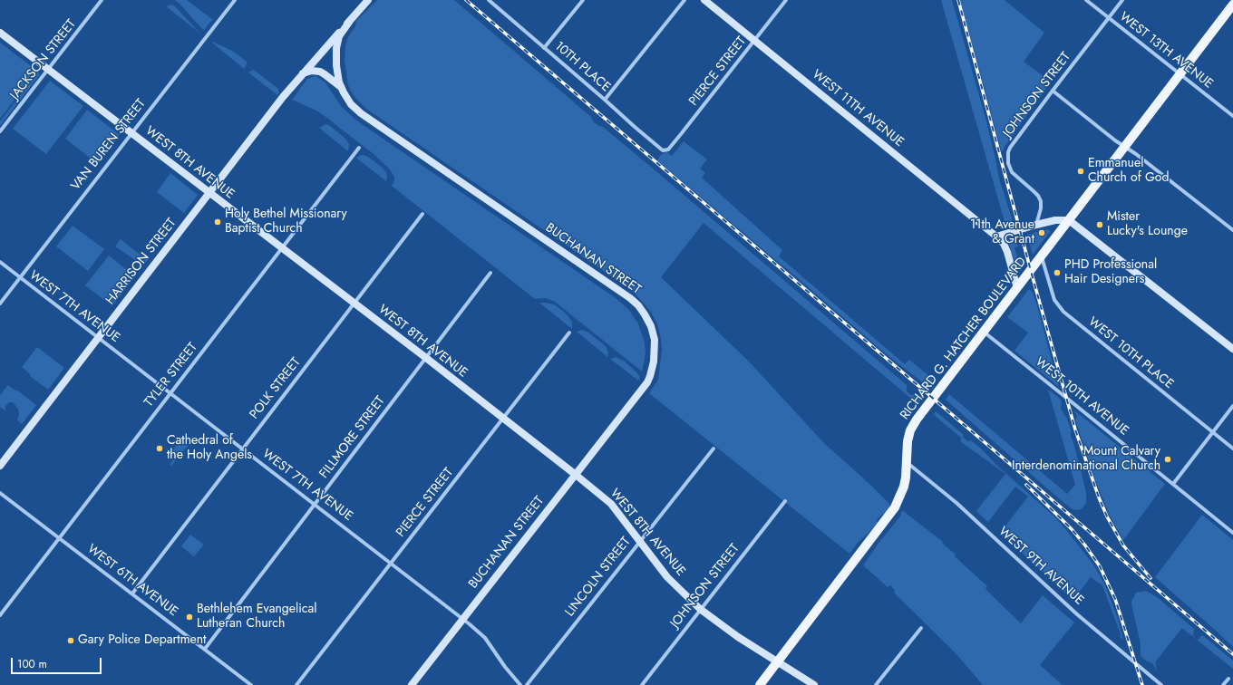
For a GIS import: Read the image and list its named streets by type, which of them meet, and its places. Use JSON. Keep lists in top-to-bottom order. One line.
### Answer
{"streets":{"main road":["RICHARD G. HATCHER BOULEVARD"],"street":["WEST 13TH AVENUE","JACKSON STREET","10TH PLACE","PIERCE STREET","JOHNSON STREET","WEST 11TH AVENUE","VAN BUREN STREET","WEST 8TH AVENUE","BUCHANAN STREET","HARRISON STREET","WEST 7TH AVENUE","WEST 10TH PLACE","TYLER STREET","POLK STREET","WEST 10TH AVENUE","FILLMORE STREET","WEST 9TH AVENUE","LINCOLN STREET","WEST 6TH AVENUE"]},"crossings":[["WEST 13TH AVENUE","JOHNSON STREET"],["WEST 13TH AVENUE","RICHARD G. HATCHER BOULEVARD"],["JACKSON STREET","WEST 8TH AVENUE"],["10TH PLACE","PIERCE STREET"],["PIERCE STREET","WEST 11TH AVENUE"],["PIERCE STREET","WEST 8TH AVENUE"],["PIERCE STREET","WEST 7TH AVENUE"],["JOHNSON STREET","WEST 8TH AVENUE"],["WEST 11TH AVENUE","RICHARD G. HATCHER BOULEVARD"],["VAN BUREN STREET","WEST 8TH AVENUE"],["VAN BUREN STREET","WEST 7TH AVENUE"],["WEST 8TH AVENUE","BUCHANAN STREET"],["WEST 8TH AVENUE","HARRISON STREET"],["WEST 8TH AVENUE","RICHARD G. HATCHER BOULEVARD"],["WEST 8TH AVENUE","TYLER STREET"],["WEST 8TH AVENUE","POLK STREET"],["WEST 8TH AVENUE","FILLMORE STREET"],["WEST 8TH AVENUE","LINCOLN STREET"],["BUCHANAN STREET","HARRISON STREET"],["BUCHANAN STREET","WEST 7TH AVENUE"],["HARRISON STREET","WEST 7TH AVENUE"],["WEST 7TH AVENUE","TYLER STREET"],["WEST 7TH AVENUE","POLK STREET"],["WEST 7TH AVENUE","FILLMORE STREET"],["RICHARD G. HATCHER BOULEVARD","WEST 10TH PLACE"],["RICHARD G. HATCHER BOULEVARD","WEST 10TH AVENUE"],["RICHARD G. HATCHER BOULEVARD","WEST 9TH AVENUE"],["TYLER STREET","WEST 6TH AVENUE"],["POLK STREET","WEST 6TH AVENUE"],["FILLMORE STREET","WEST 6TH AVENUE"]],"places":["Emmanuel Church of God","Holy Bethel Missionary Baptist Church","Mister Lucky's Lounge","11th Avenue & Grant","PHD Professional Hair Designers","Cathedral of the Holy Angels","Mount Calvary Interdenominational Church","Bethlehem Evangelical Lutheran Church","Gary Police Department"],"scale_bar":"100 m"}
